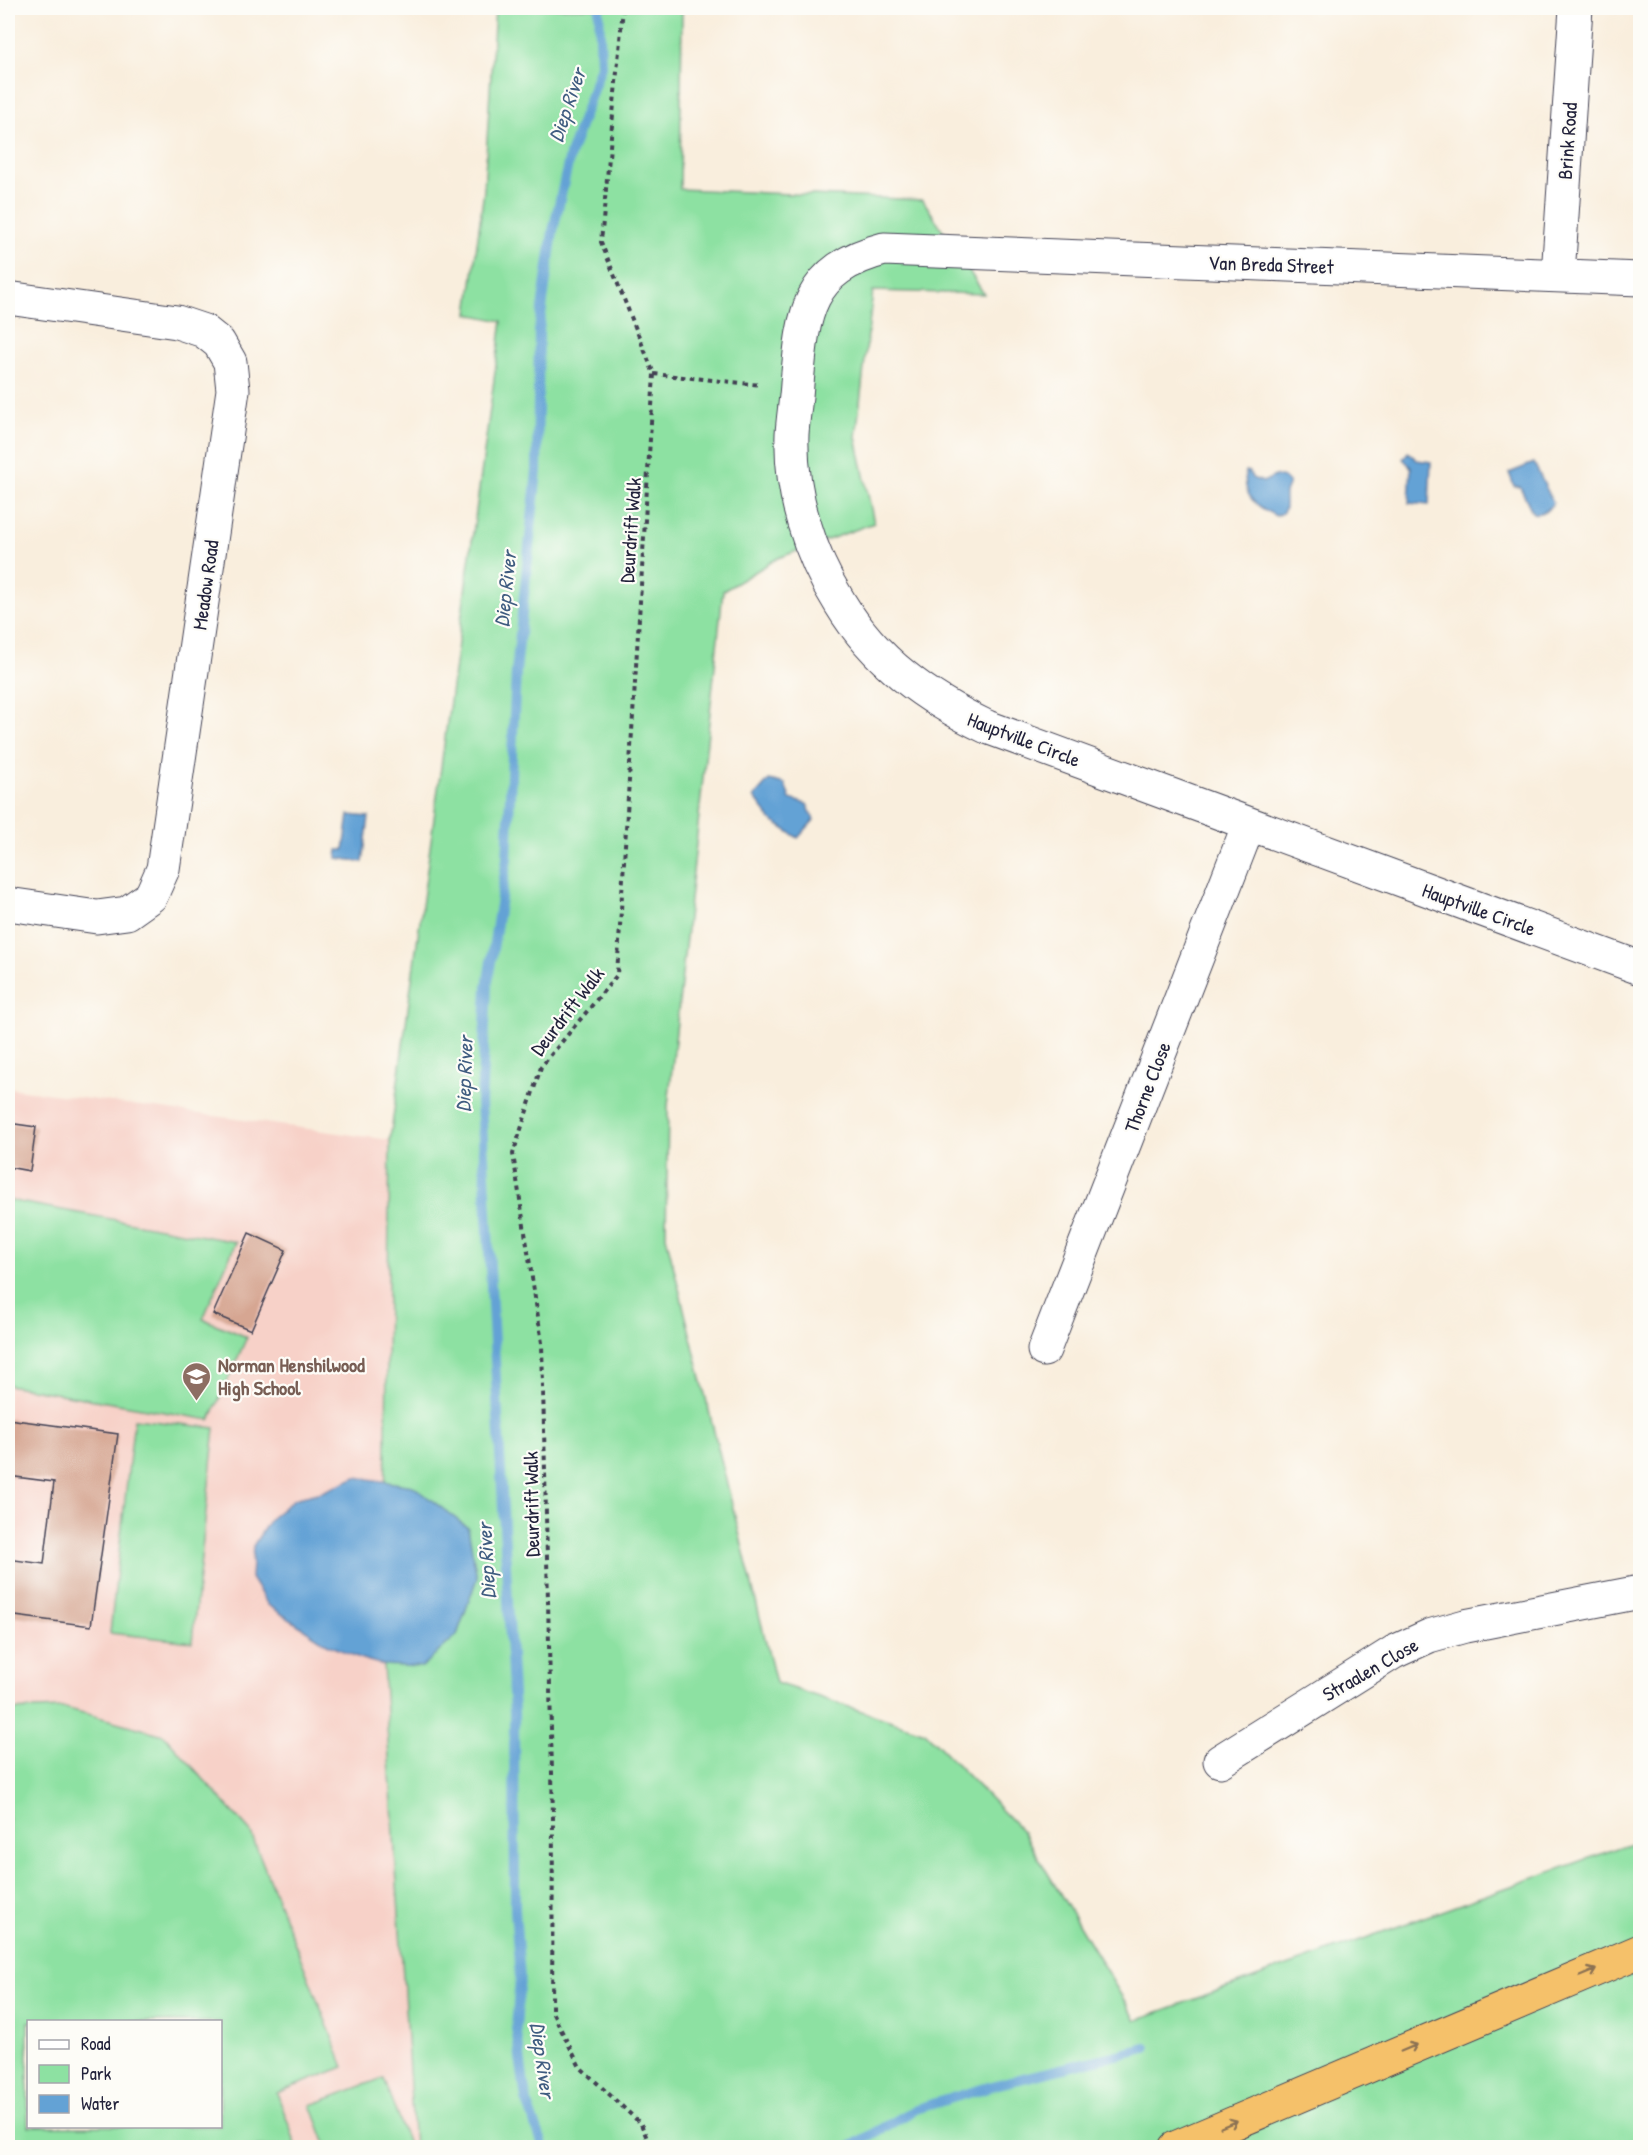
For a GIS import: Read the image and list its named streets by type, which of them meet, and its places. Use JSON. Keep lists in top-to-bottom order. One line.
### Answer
{"streets":{"street":["Brink Road","Van Breda Street","Meadow Road","Hauptville Circle","Thorne Close","Straalen Close"],"path":["Deurdrift Walk"]},"crossings":[["Brink Road","Van Breda Street"],["Van Breda Street","Hauptville Circle"],["Hauptville Circle","Thorne Close"]],"water":["Diep River"],"places":{"school or university":["Norman Henshilwood High School"]},"legend":["Road","Park","Water"]}
